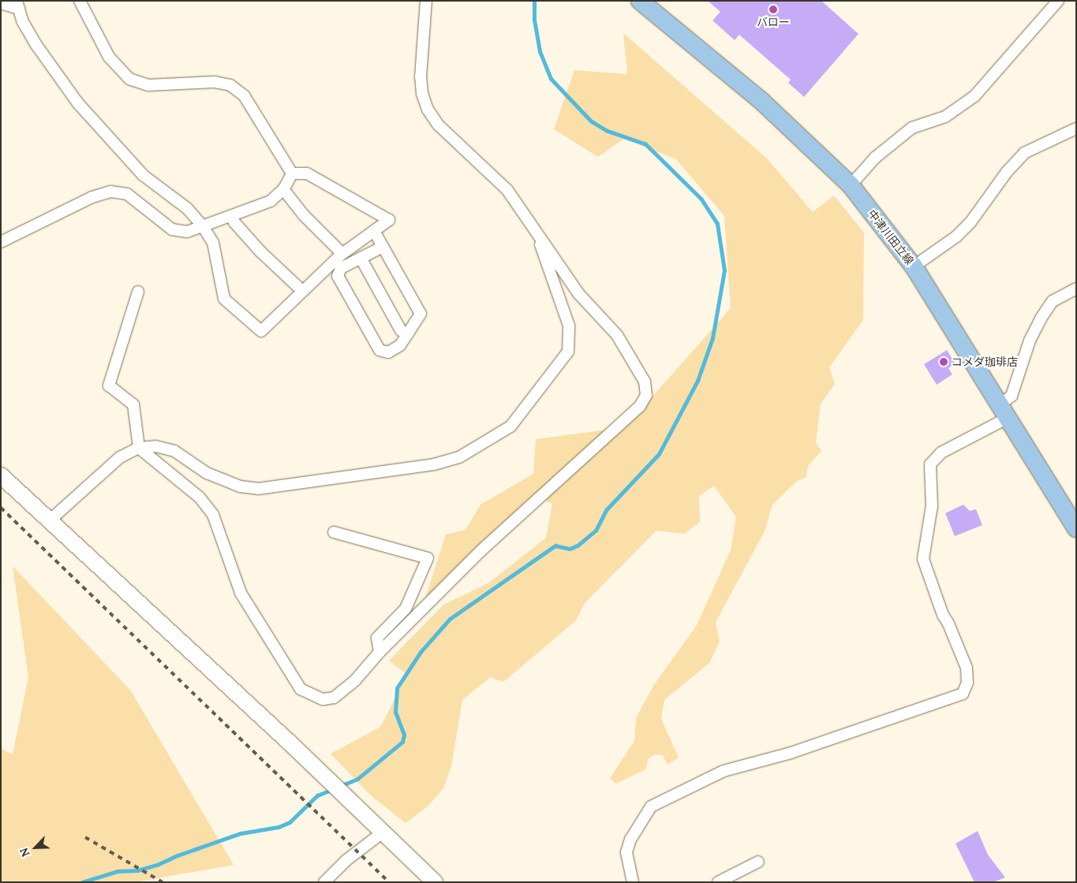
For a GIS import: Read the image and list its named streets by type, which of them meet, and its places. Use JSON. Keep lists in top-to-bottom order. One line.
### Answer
{"streets":{"main road":["中津川田立線"]},"places":["バロー","コメダ珈琲店"],"north":"bottom left"}
